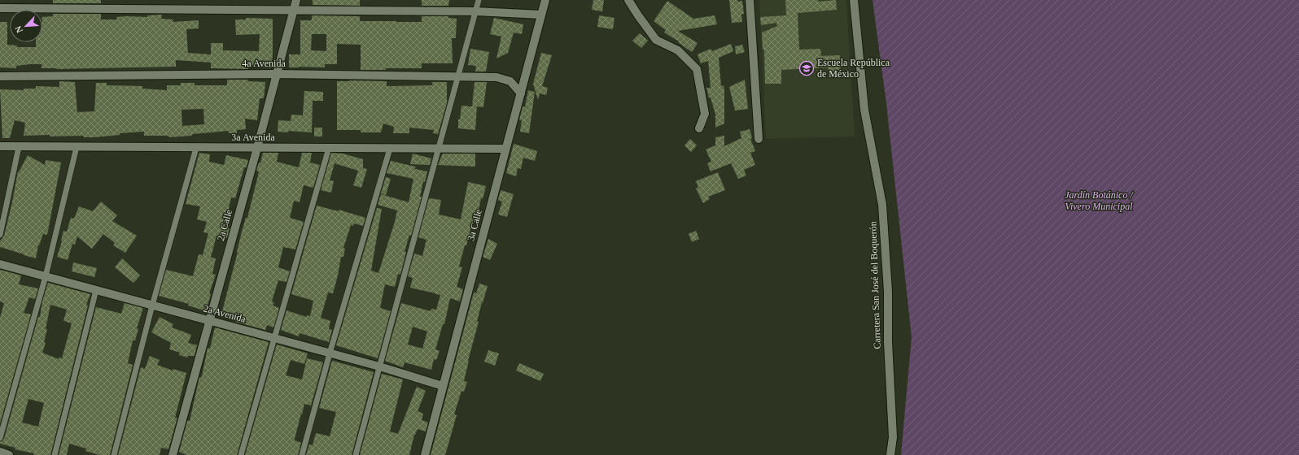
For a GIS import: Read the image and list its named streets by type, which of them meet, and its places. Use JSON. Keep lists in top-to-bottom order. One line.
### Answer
{"streets":{"street":["4a Avenida","3a Avenida","2a Calle","3a Calle","Carretera San José del Boquerón","2a Avenida"]},"crossings":[["4a Avenida","2a Calle"],["4a Avenida","3a Calle"],["3a Avenida","2a Calle"],["3a Avenida","3a Calle"],["2a Calle","2a Avenida"],["3a Calle","2a Avenida"]],"parks":["Jardín Botánico / Vivero Municipal"],"places":{"school or university":["Escuela República de México"]},"north":"bottom left"}
